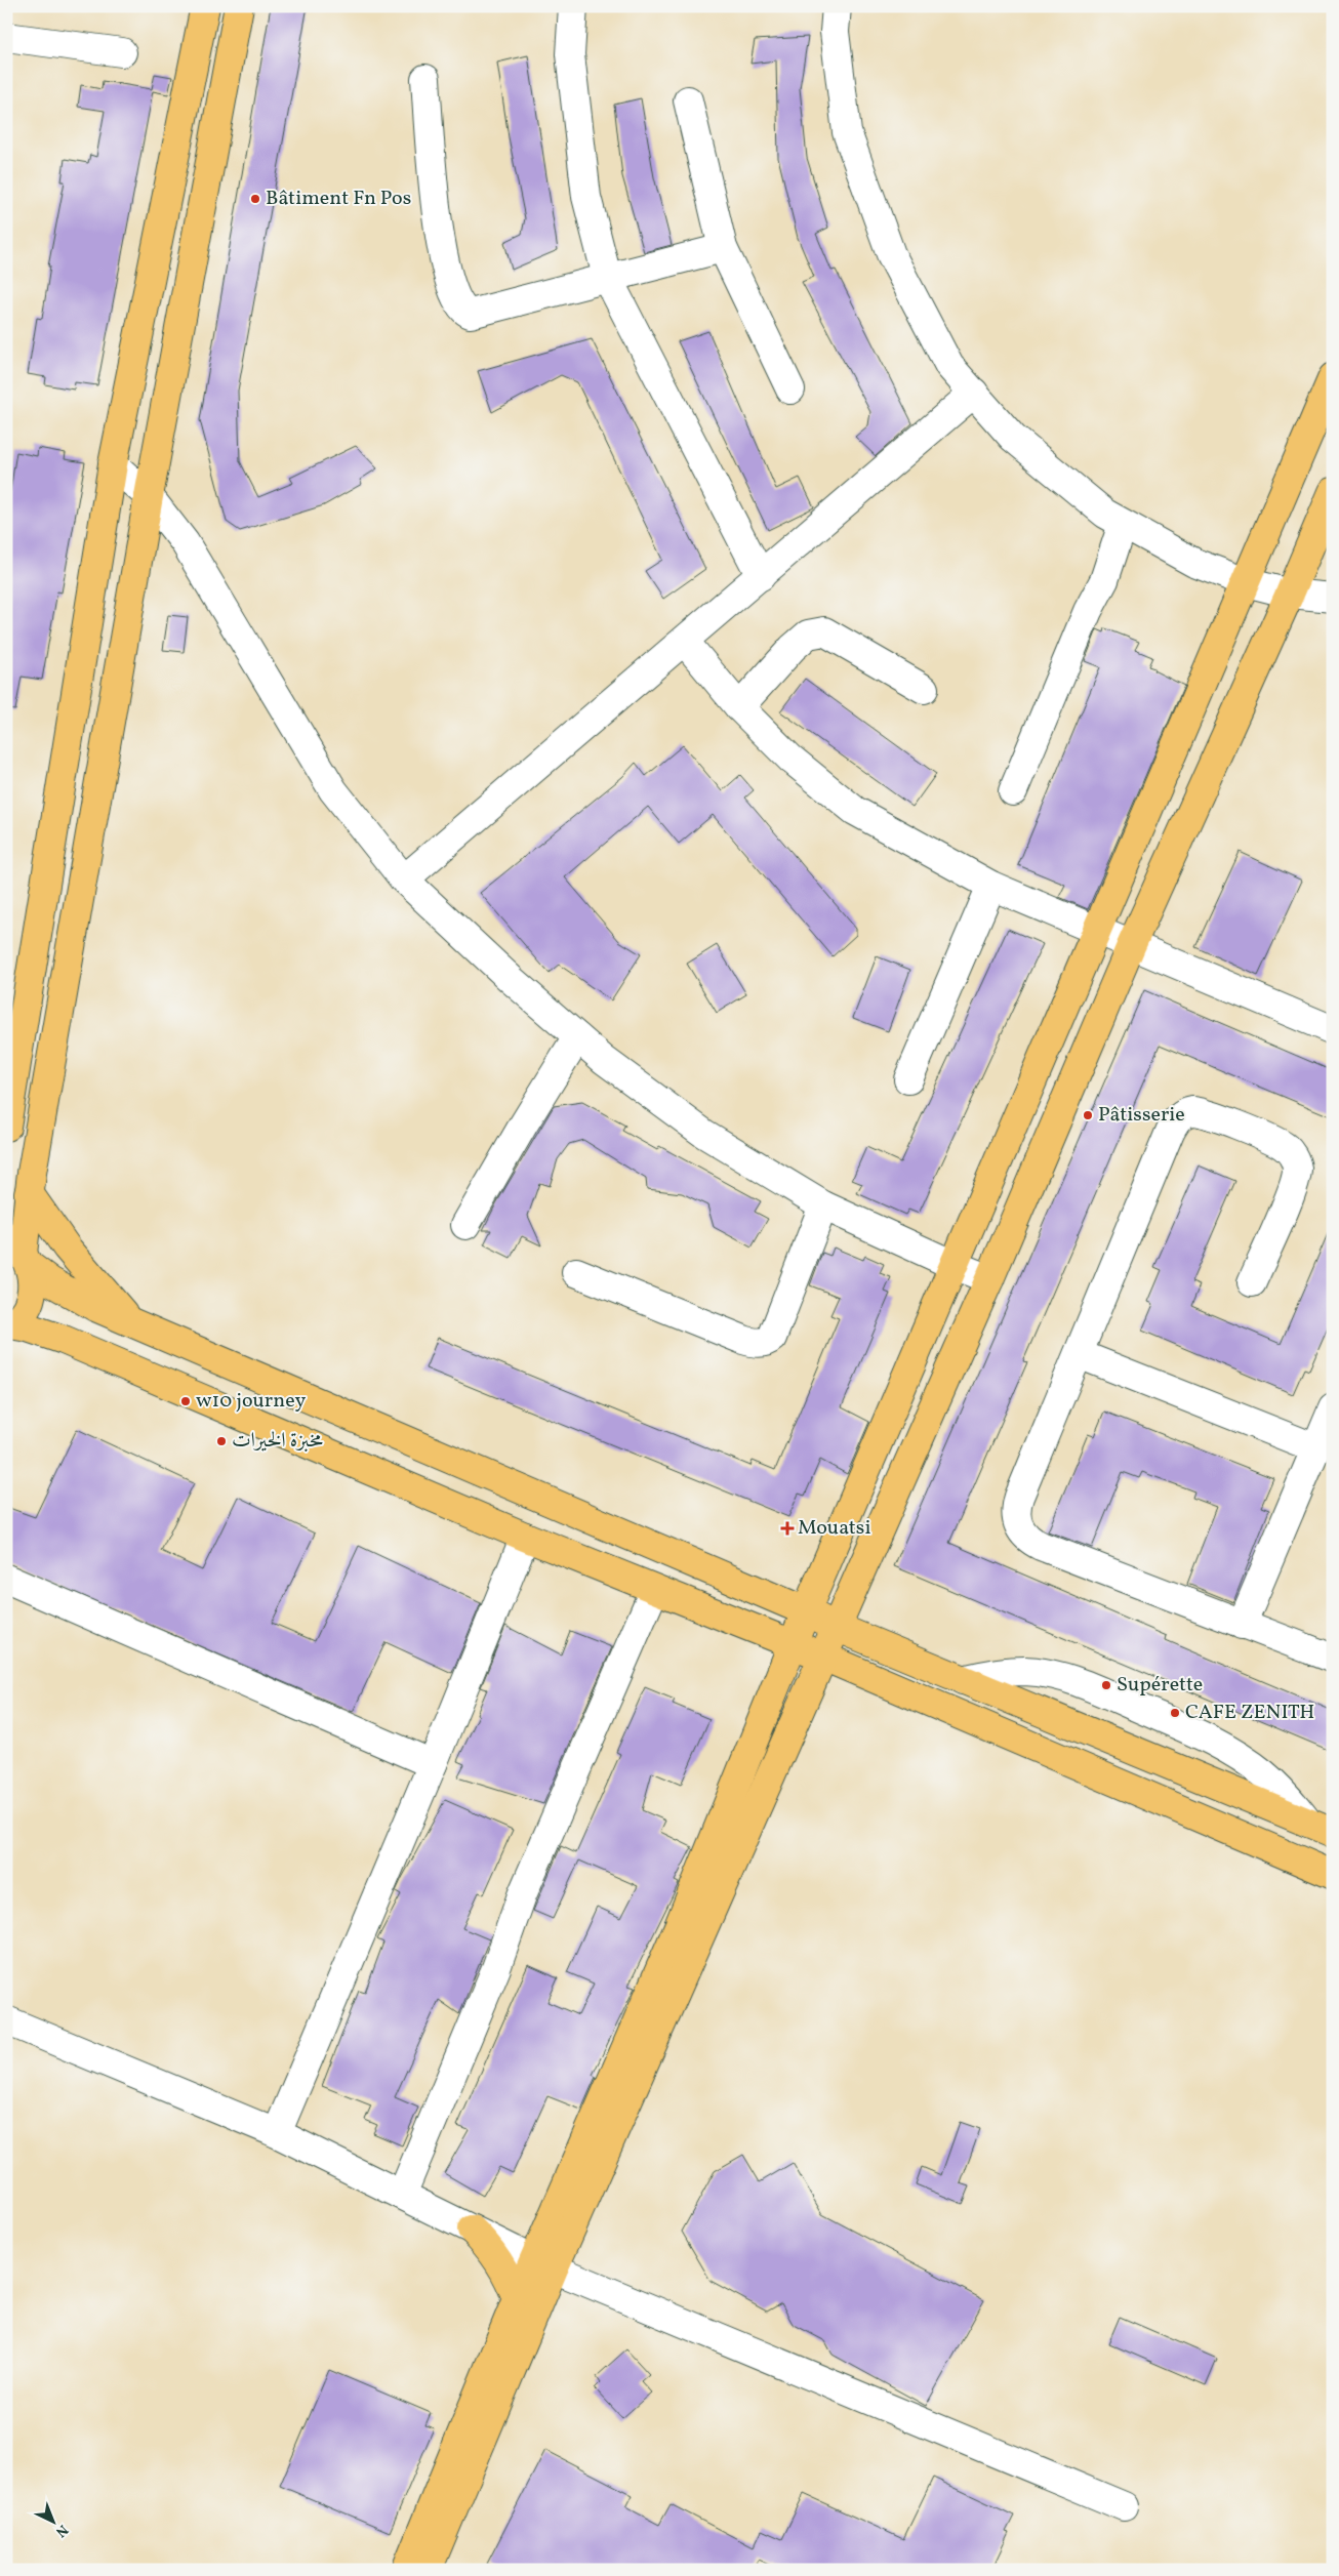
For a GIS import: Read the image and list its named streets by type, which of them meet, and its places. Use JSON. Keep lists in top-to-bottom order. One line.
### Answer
{"places":{"other":["Bâtiment Fn Pos","Pâtisserie","w10 journey","مخبزة الخيرات","Supérette","CAFE ZENITH"],"health":["Mouatsi"]},"north":"bottom right"}
